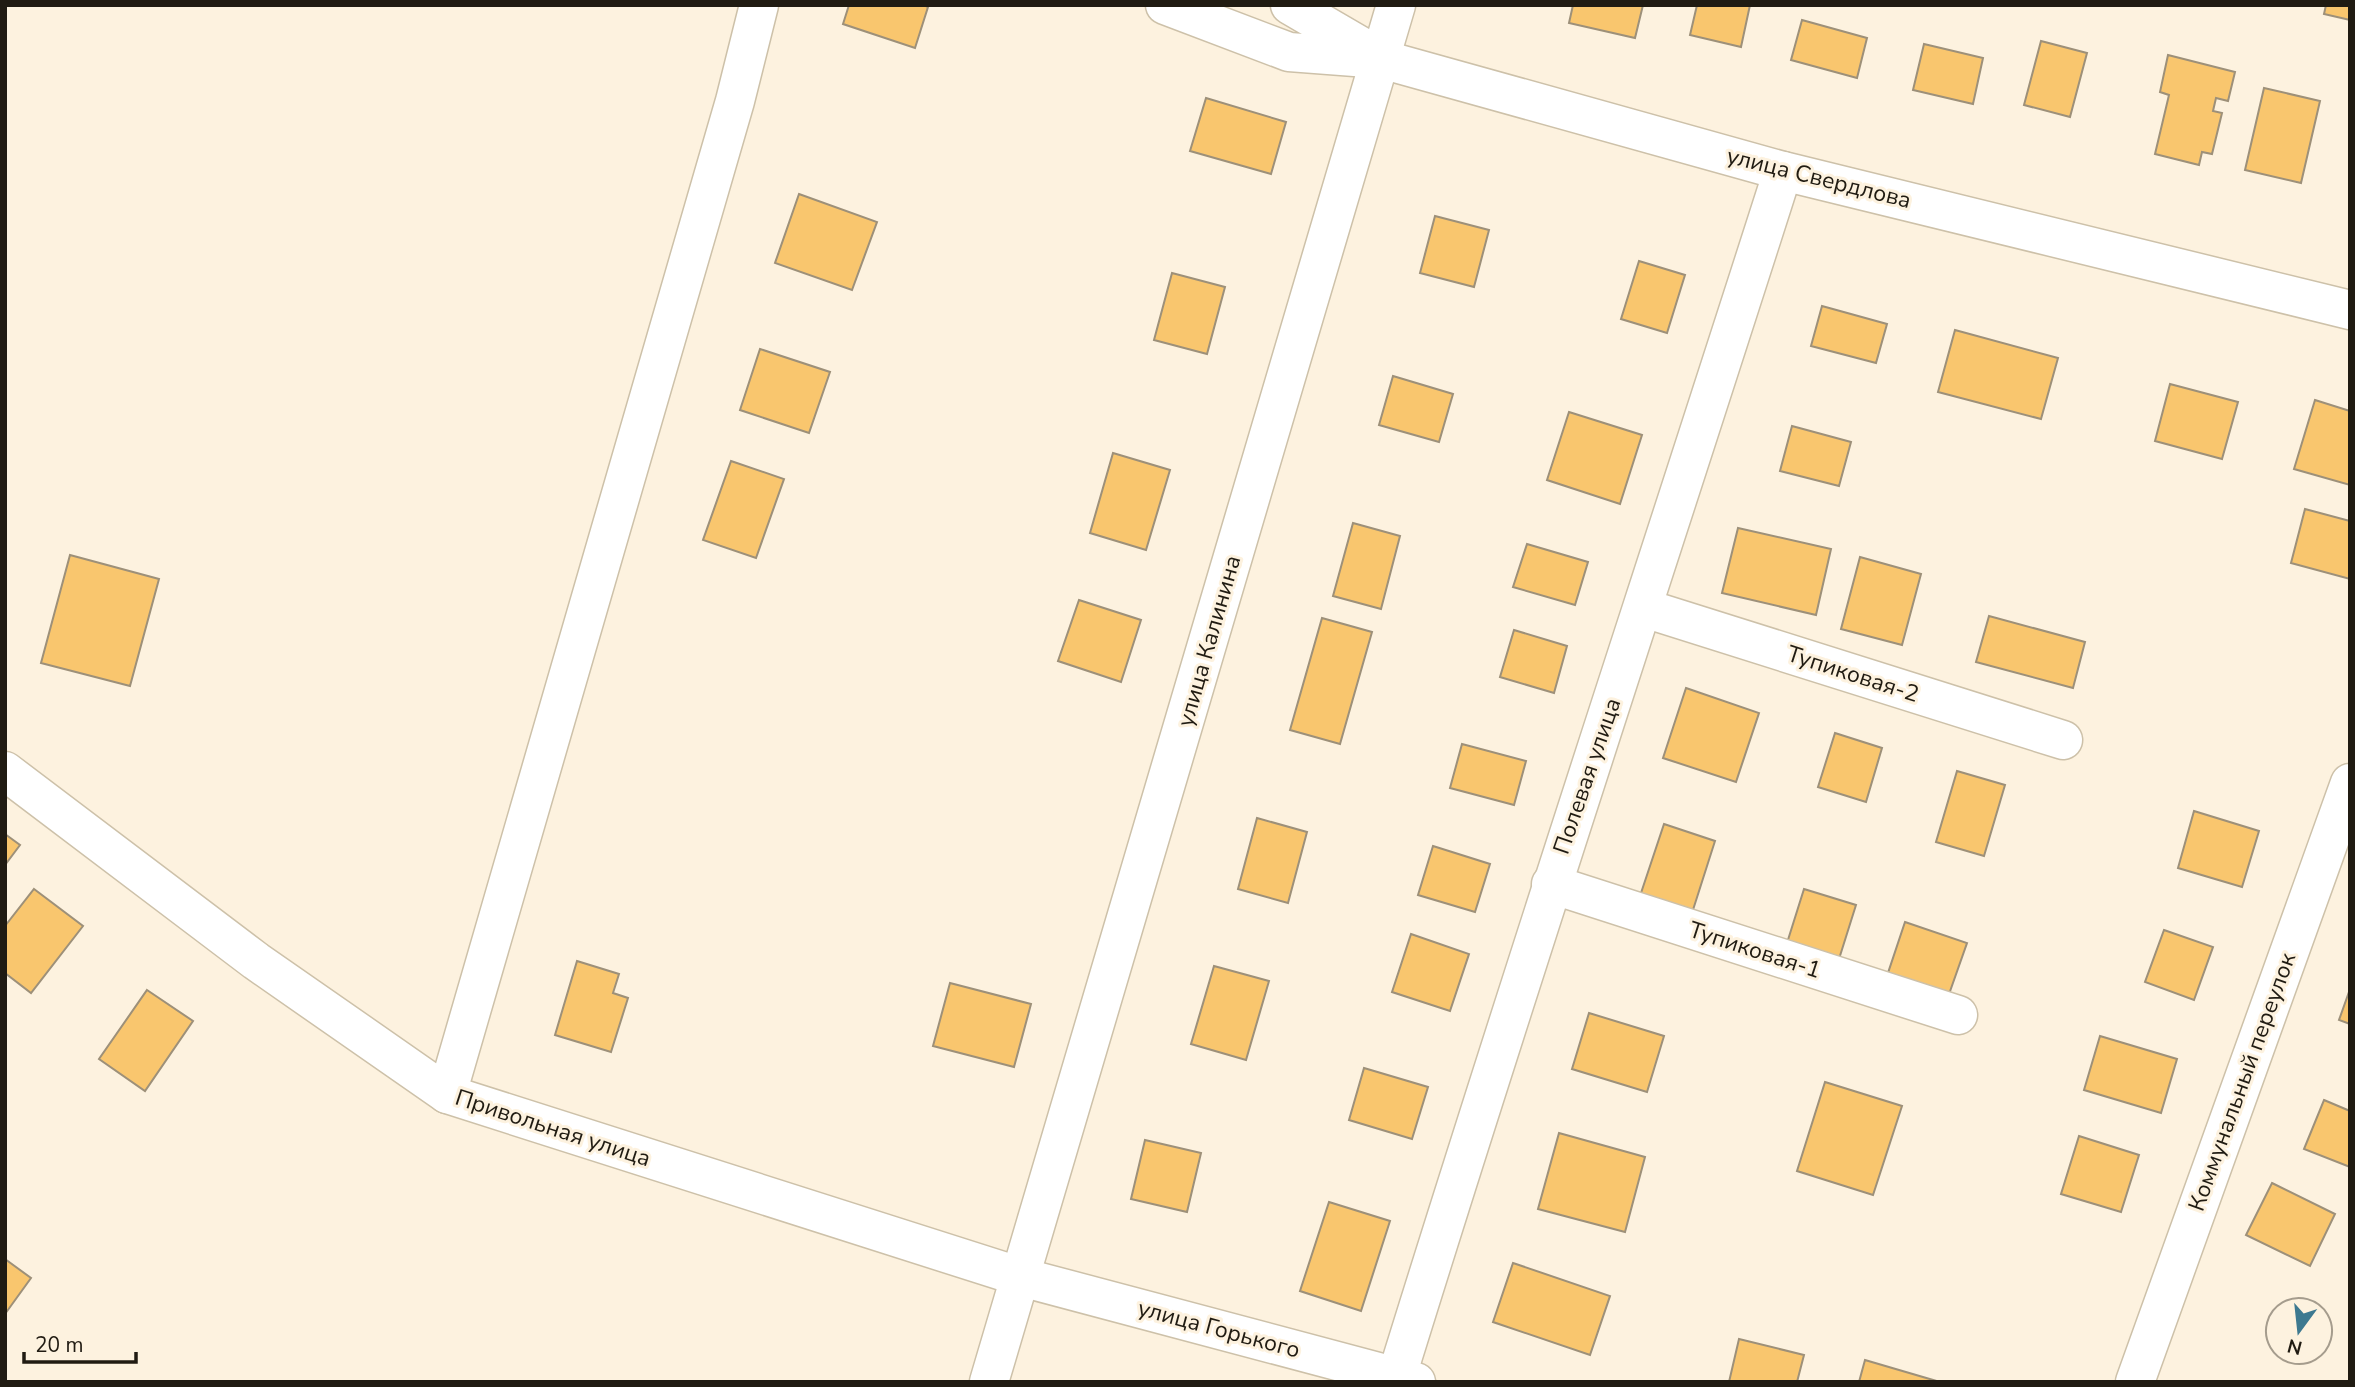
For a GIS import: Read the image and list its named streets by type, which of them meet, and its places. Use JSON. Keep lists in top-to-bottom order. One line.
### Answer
{"streets":{"street":["улица Свердлова","улица Калинина","Тупиковая-2","Полевая улица","Тупиковая-1","Коммунальный переулок","Привольная улица","улица Горького"]},"crossings":[["улица Свердлова","улица Калинина"],["улица Свердлова","Полевая улица"],["улица Калинина","Привольная улица"],["улица Калинина","улица Горького"],["Тупиковая-2","Полевая улица"],["Полевая улица","Тупиковая-1"],["Полевая улица","улица Горького"],["Привольная улица","улица Горького"]],"scale_bar":"20 m","north":"bottom"}
